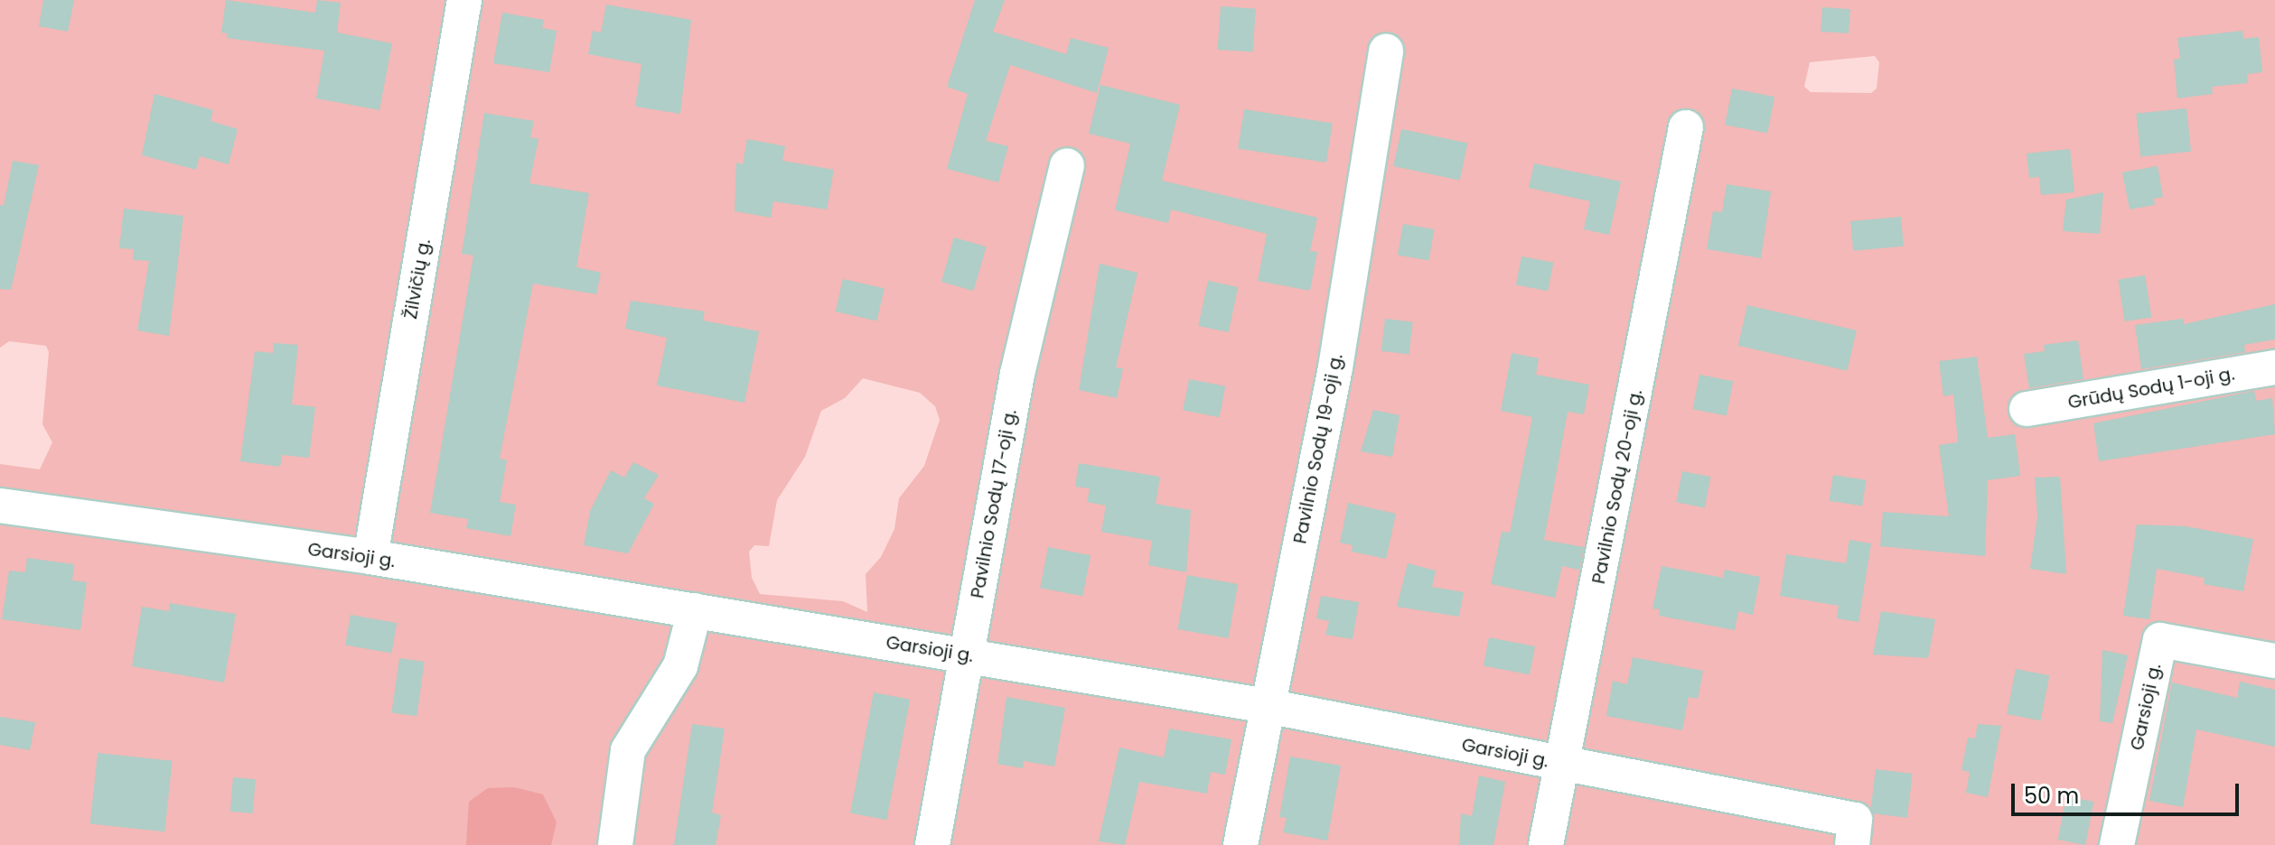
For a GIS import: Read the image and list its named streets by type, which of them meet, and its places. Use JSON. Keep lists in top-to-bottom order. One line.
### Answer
{"streets":{"street":["Žilvičių g.","Grūdų Sodų 1-oji g.","Pavilnio Sodų 19-oji g.","Pavilnio Sodų 20-oji g.","Pavilnio Sodų 17-oji g.","Garsioji g."]},"crossings":[["Žilvičių g.","Garsioji g."],["Pavilnio Sodų 19-oji g.","Garsioji g."],["Pavilnio Sodų 20-oji g.","Garsioji g."],["Pavilnio Sodų 17-oji g.","Garsioji g."]],"scale_bar":"50 m"}
